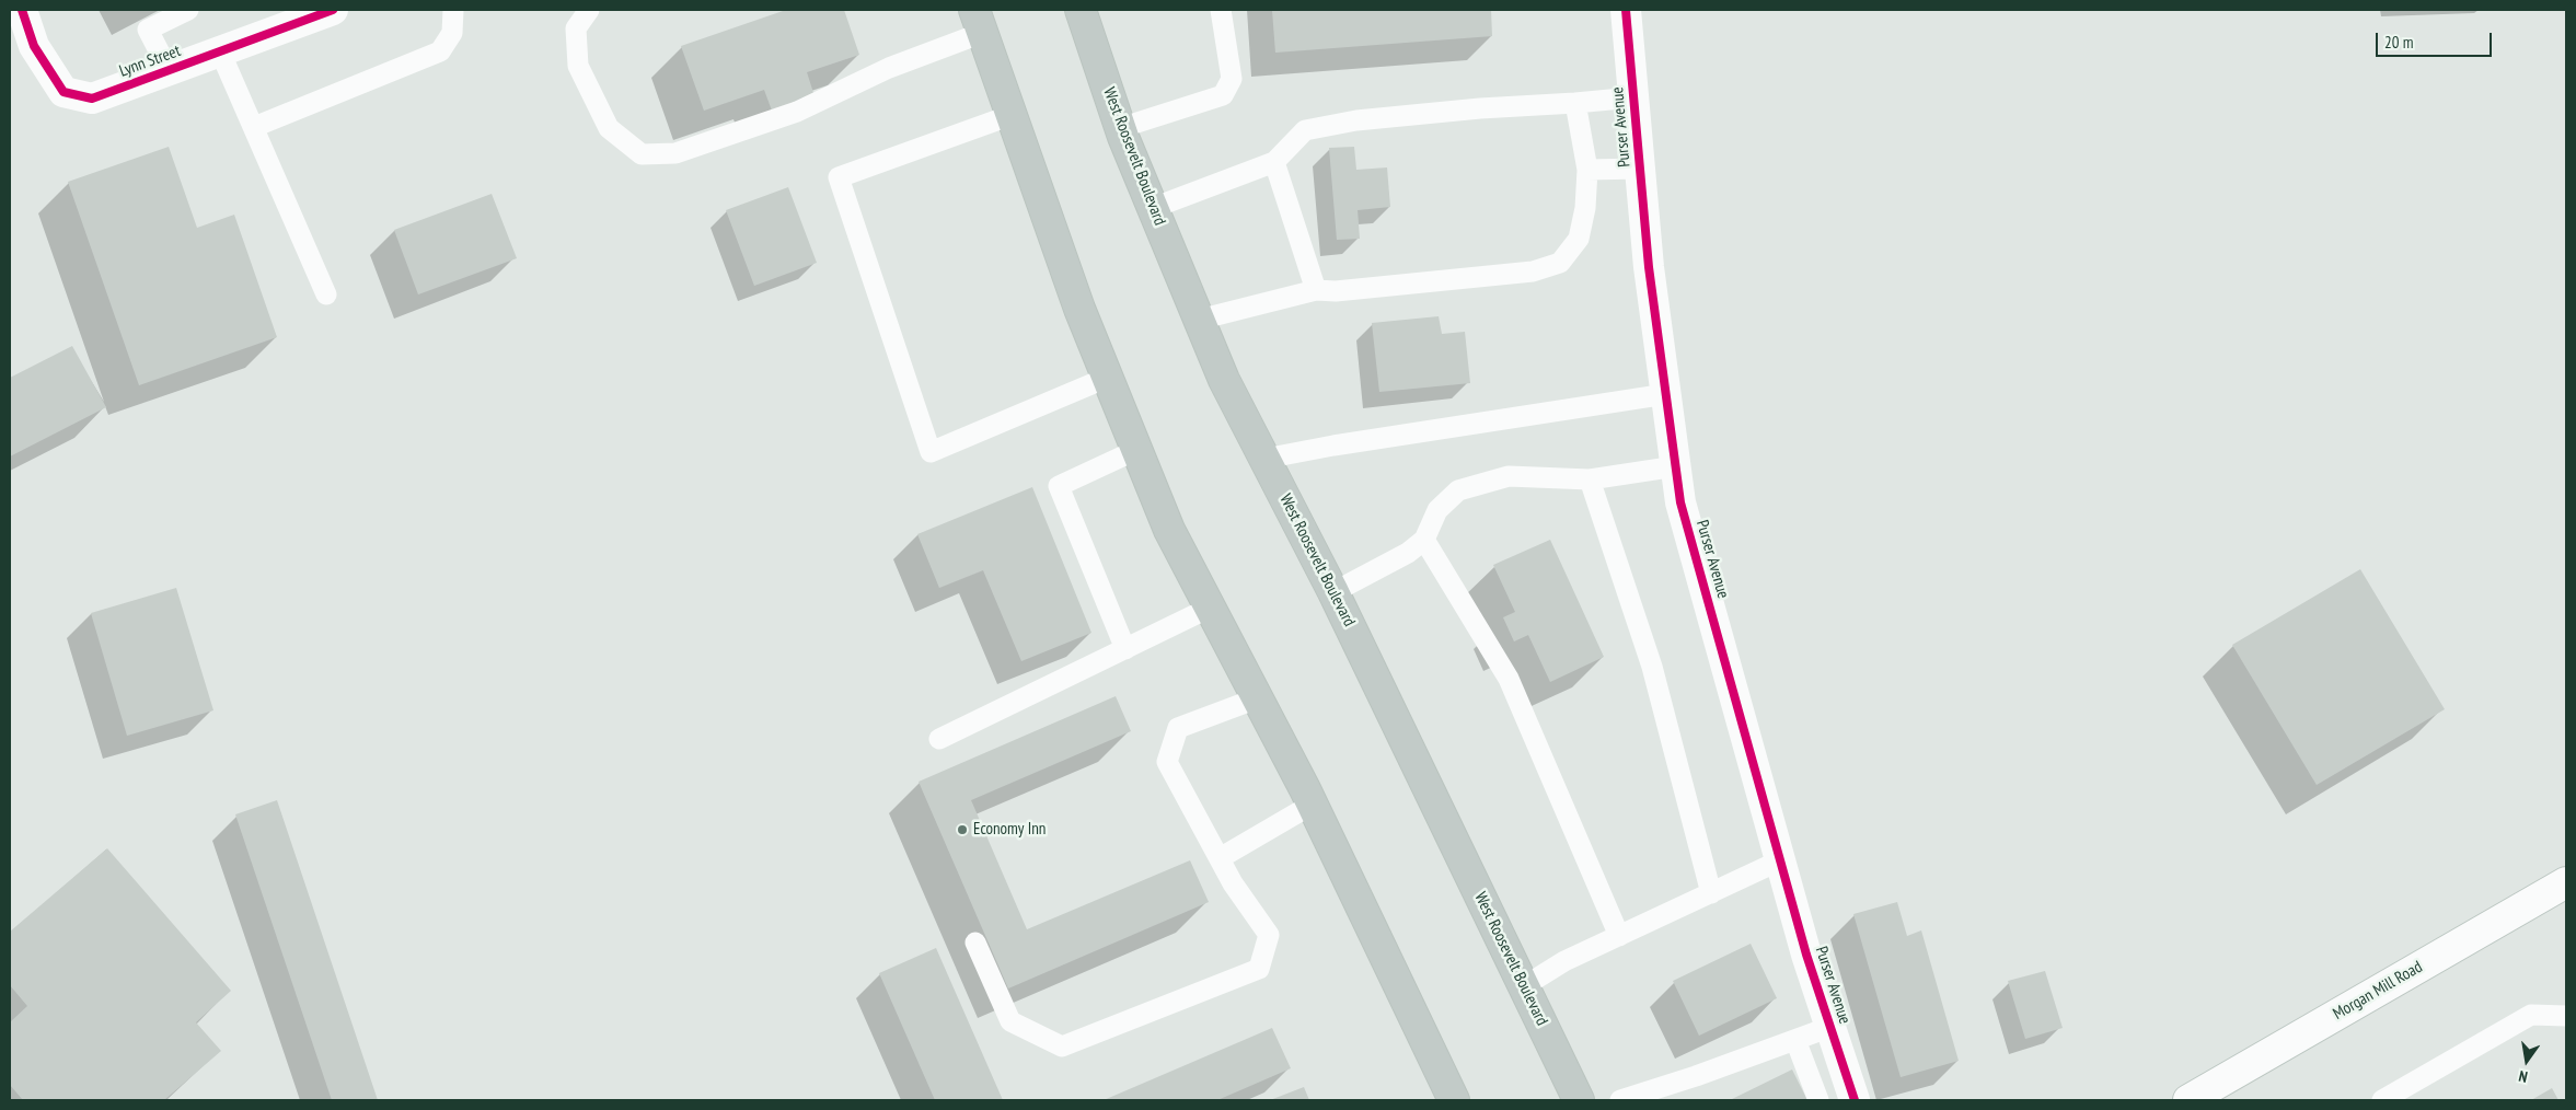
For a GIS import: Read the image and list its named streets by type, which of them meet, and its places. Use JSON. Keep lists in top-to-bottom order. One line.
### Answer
{"streets":{"highway":["West Roosevelt Boulevard"],"street":["Lynn Street","Purser Avenue","Morgan Mill Road"]},"places":["Economy Inn"],"scale_bar":"20 m","north":"bottom"}
